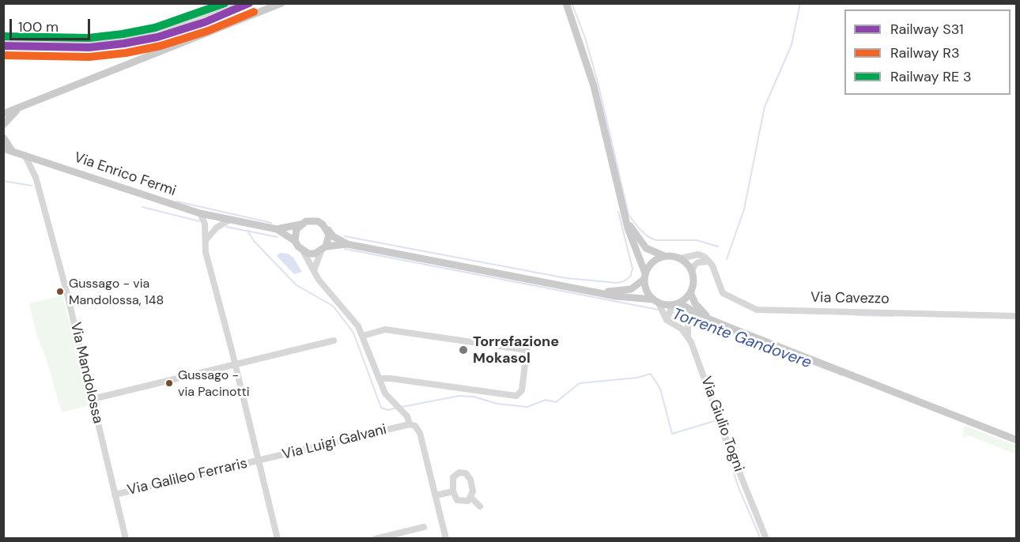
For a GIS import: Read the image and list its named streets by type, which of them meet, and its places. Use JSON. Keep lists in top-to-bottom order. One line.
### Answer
{"streets":{"main road":["Via Enrico Fermi"],"street":["Via Cavezzo","Via Mandolossa","Via Giulio Togni","Via Luigi Galvani","Via Galileo Ferraris"]},"crossings":[["Via Enrico Fermi","Via Mandolossa"],["Via Mandolossa","Via Galileo Ferraris"],["Via Luigi Galvani","Via Galileo Ferraris"]],"water":["Torrente Gandovere"],"places":["Gussago - via Mandolossa, 148","Torrefazione Mokasol","Gussago - via Pacinotti"],"lines":["rail line S31","rail line R3"],"legend":["Railway S31","Railway R3","Railway RE 3"],"scale_bar":"100 m"}
